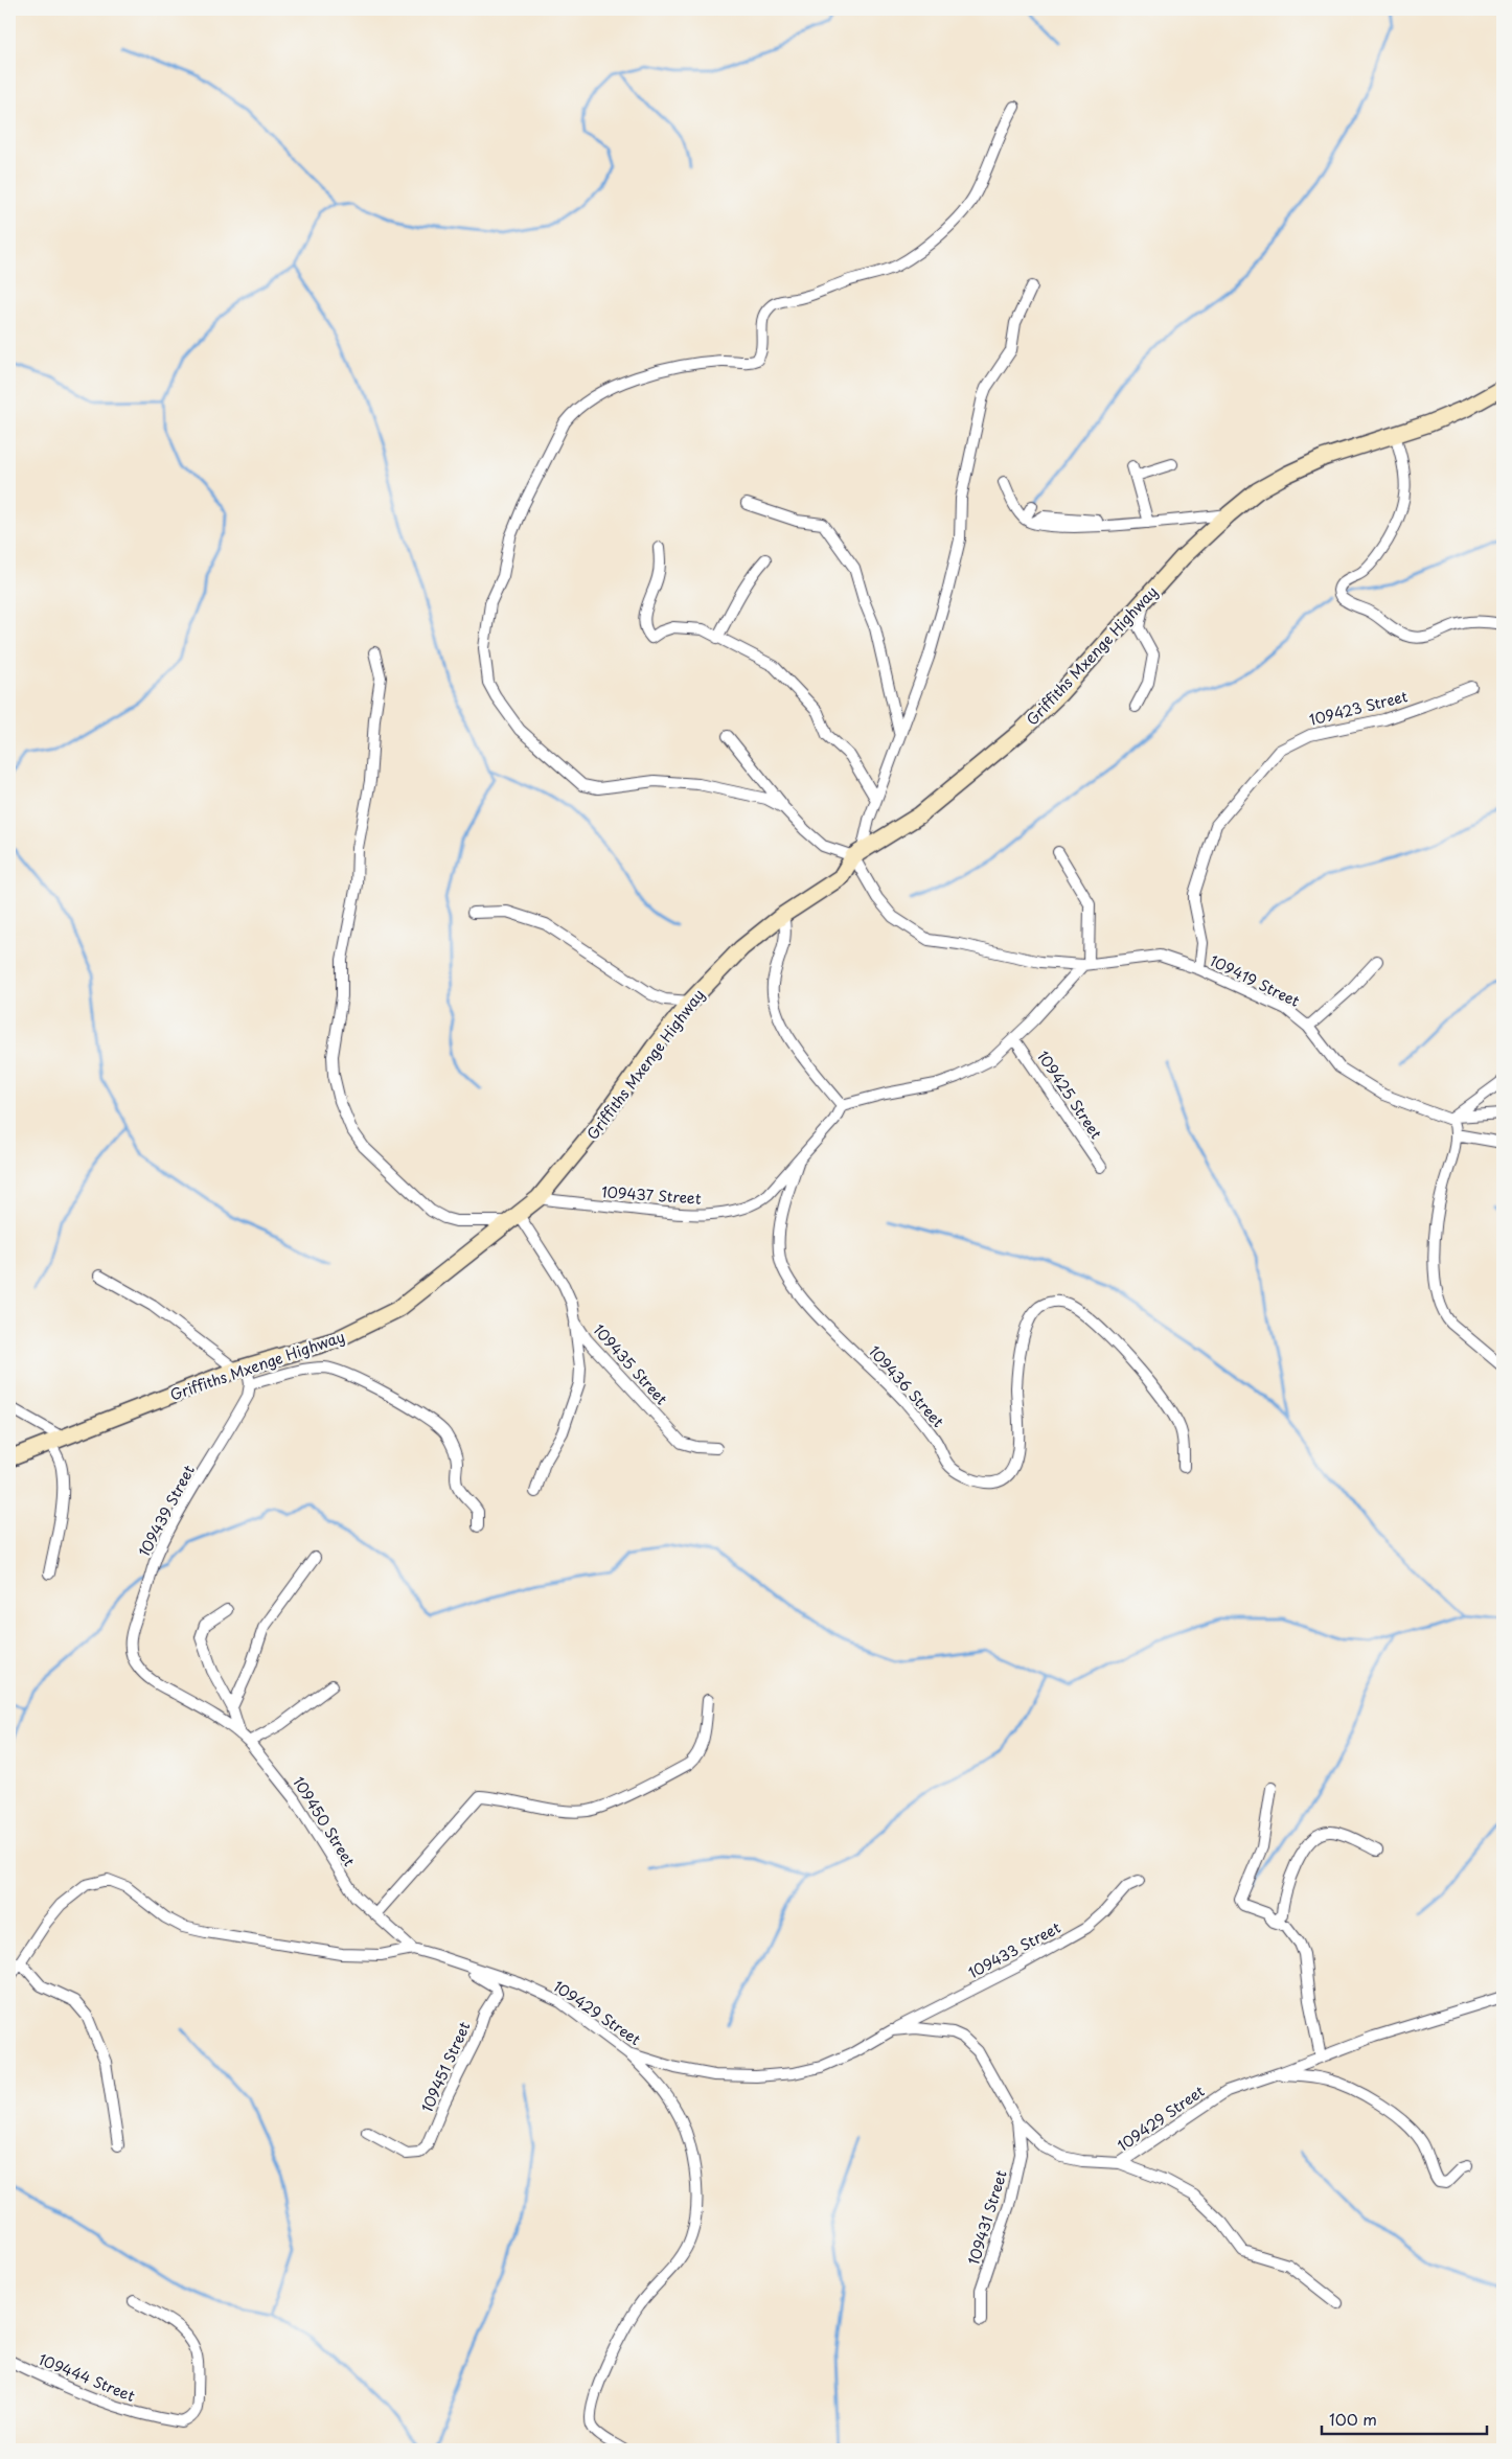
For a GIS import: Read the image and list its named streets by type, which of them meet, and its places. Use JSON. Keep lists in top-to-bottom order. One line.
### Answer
{"streets":{"street":["Griffiths Mxenge Highway","109423 Street","109419 Street","109425 Street","109437 Street","109435 Street","109436 Street","109439 Street","109450 Street","109433 Street","109429 Street","109451 Street","109431 Street","109444 Street"]},"crossings":[["Griffiths Mxenge Highway","109419 Street"],["Griffiths Mxenge Highway","109437 Street"],["Griffiths Mxenge Highway","109435 Street"],["Griffiths Mxenge Highway","109439 Street"],["109423 Street","109419 Street"],["109437 Street","109436 Street"],["109439 Street","109450 Street"],["109450 Street","109429 Street"],["109433 Street","109429 Street"],["109429 Street","109451 Street"],["109429 Street","109431 Street"]],"scale_bar":"100 m"}
